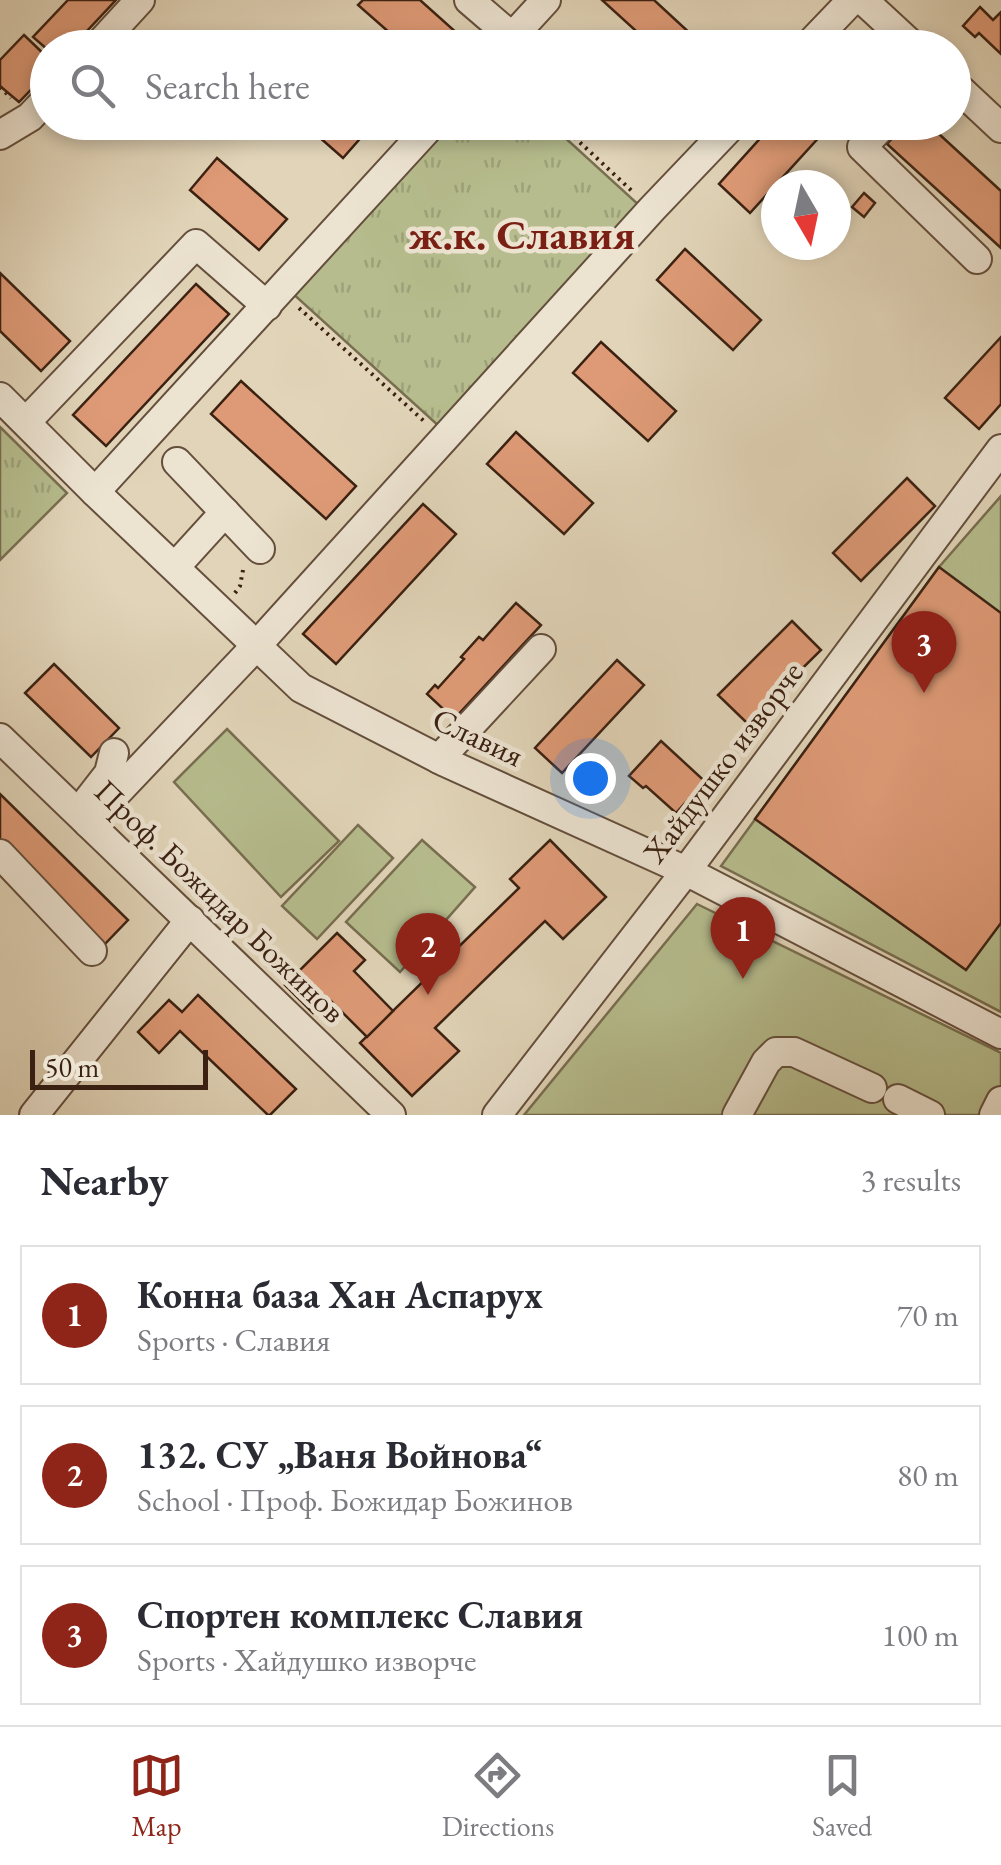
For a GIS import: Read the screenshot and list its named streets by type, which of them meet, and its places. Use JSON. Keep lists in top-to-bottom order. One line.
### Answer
{"streets":{"street":["Славия","Хайдушко изворче","Проф. Божидар Божинов"]},"crossings":[["Славия","Хайдушко изворче"]],"districts":["ж.к. Славия"],"scale_bar":"50 m","north":"bottom","page":{"search":"Search here","pins":["3","1","2"],"scale":"50 m","heading":["Nearby","3 results"],"list":[{"mark":"1","name":"Конна база Хан Аспарух","note":"Sports · Славия","value":"70 m"},{"mark":"2","name":"132. СУ „Ваня Войнова“","note":"School · Проф. Божидар Божинов","value":"80 m"},{"mark":"3","name":"Спортен комплекс Славия","note":"Sports · Хайдушко изворче","value":"100 m"}],"nav":["Map","Directions","Saved"]}}
